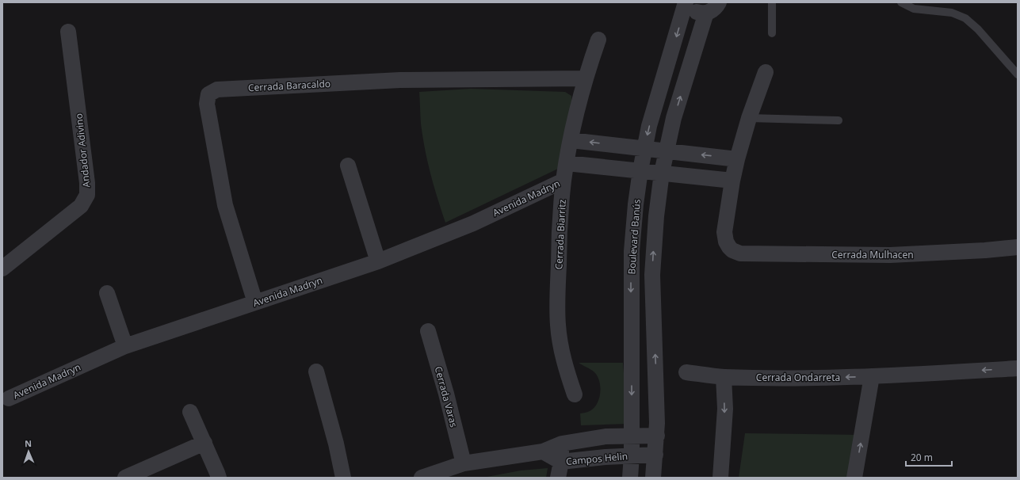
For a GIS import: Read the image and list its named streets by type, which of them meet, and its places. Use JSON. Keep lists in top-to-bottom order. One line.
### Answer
{"streets":{"street":["Cerrada Baracaldo","Andador Adivino","Avenida Madryn","Cerrada Biarritz","Boulevard Banús","Cerrada Mulhacen","Cerrada Ondarreta","Cerrada Varas","Campos Helin"]},"crossings":[["Cerrada Baracaldo","Avenida Madryn"],["Cerrada Baracaldo","Cerrada Biarritz"],["Avenida Madryn","Cerrada Biarritz"],["Boulevard Banús","Campos Helin"]],"one_way":["Cerrada Ondarreta"],"scale_bar":"20 m","north":"top"}
